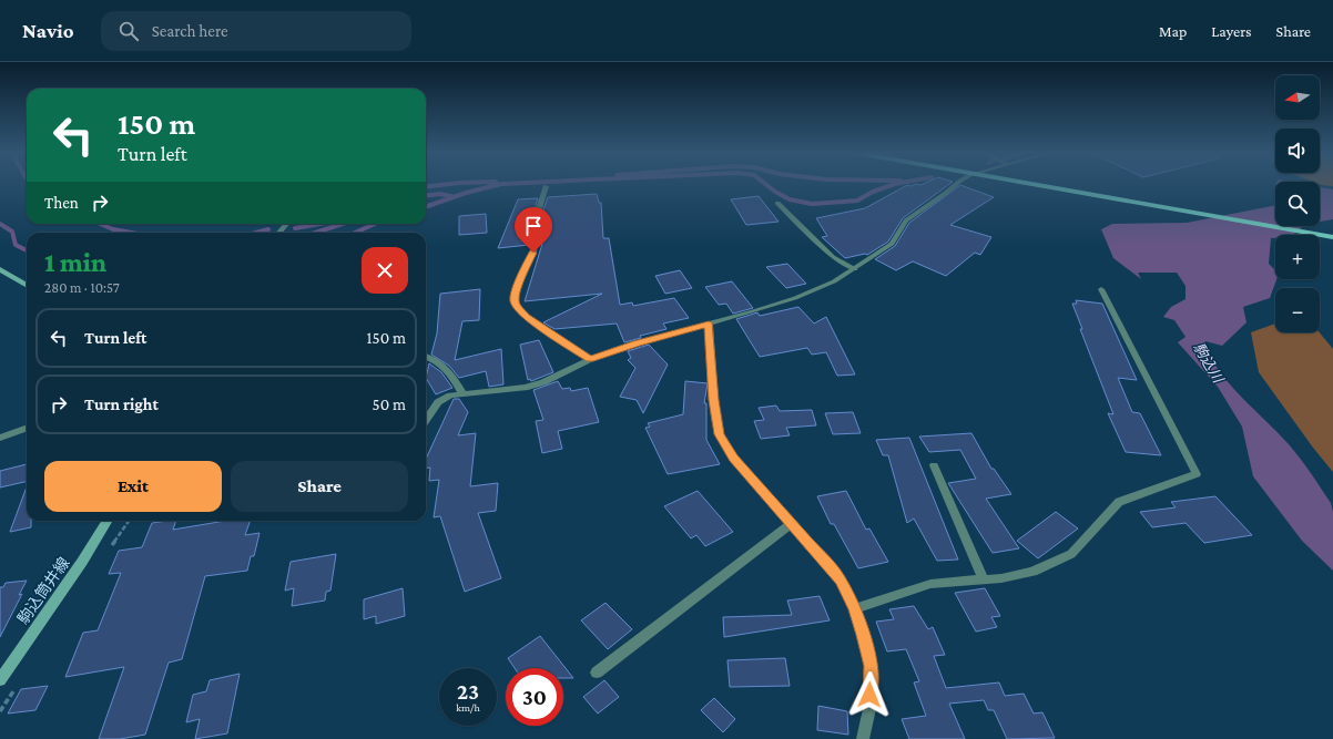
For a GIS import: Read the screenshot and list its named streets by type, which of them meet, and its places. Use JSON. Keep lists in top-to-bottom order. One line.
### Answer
{"streets":{"main road":["駒込筒井線"]},"water":["駒込川"],"north":"left","page":{"header":"Navio","search":"Search here","nav":["Map","Layers","Share"],"map_buttons":["+","−"],"turn":["150 m","Turn left"],"then":"Then","heading":["1 min","280 m · 10:57"],"list":[{"name":"Turn left","value":"150 m"},{"name":"Turn right","value":"50 m"}],"buttons":["Exit","Share"],"speed":"23 km/h","limit":"30"}}
